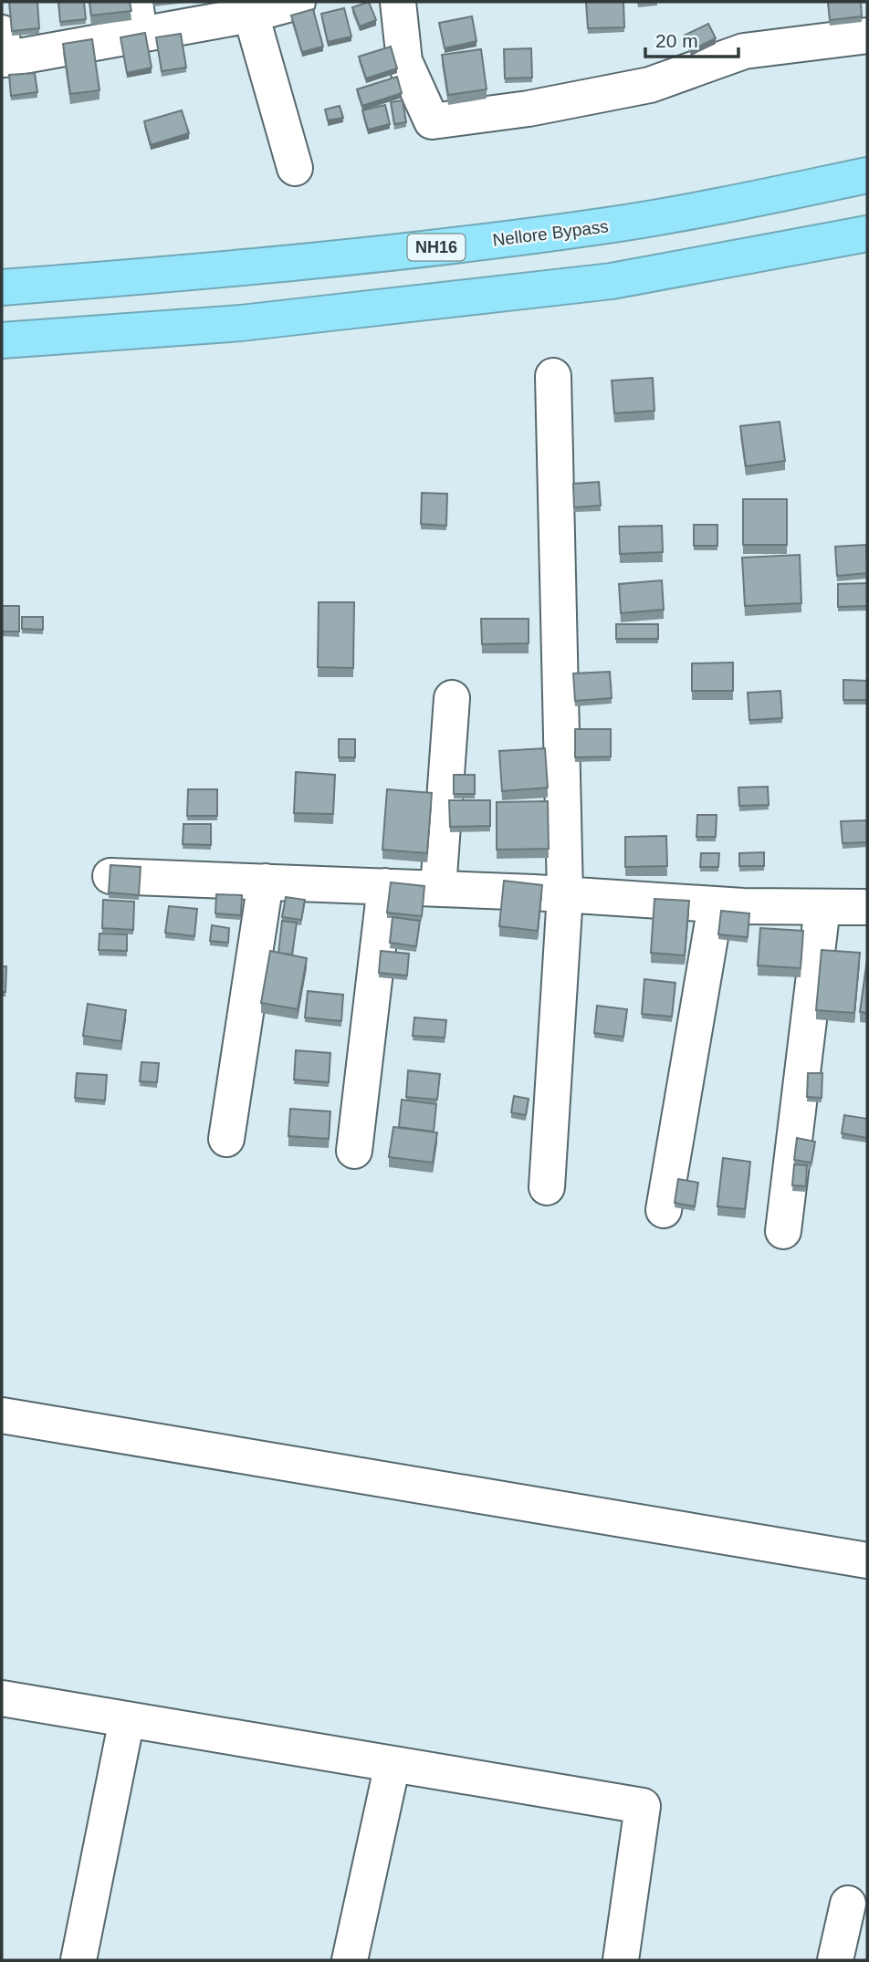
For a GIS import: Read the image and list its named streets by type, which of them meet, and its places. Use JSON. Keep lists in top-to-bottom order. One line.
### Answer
{"streets":{"highway":["Nellore Bypass","NH16"]},"scale_bar":"20 m"}
